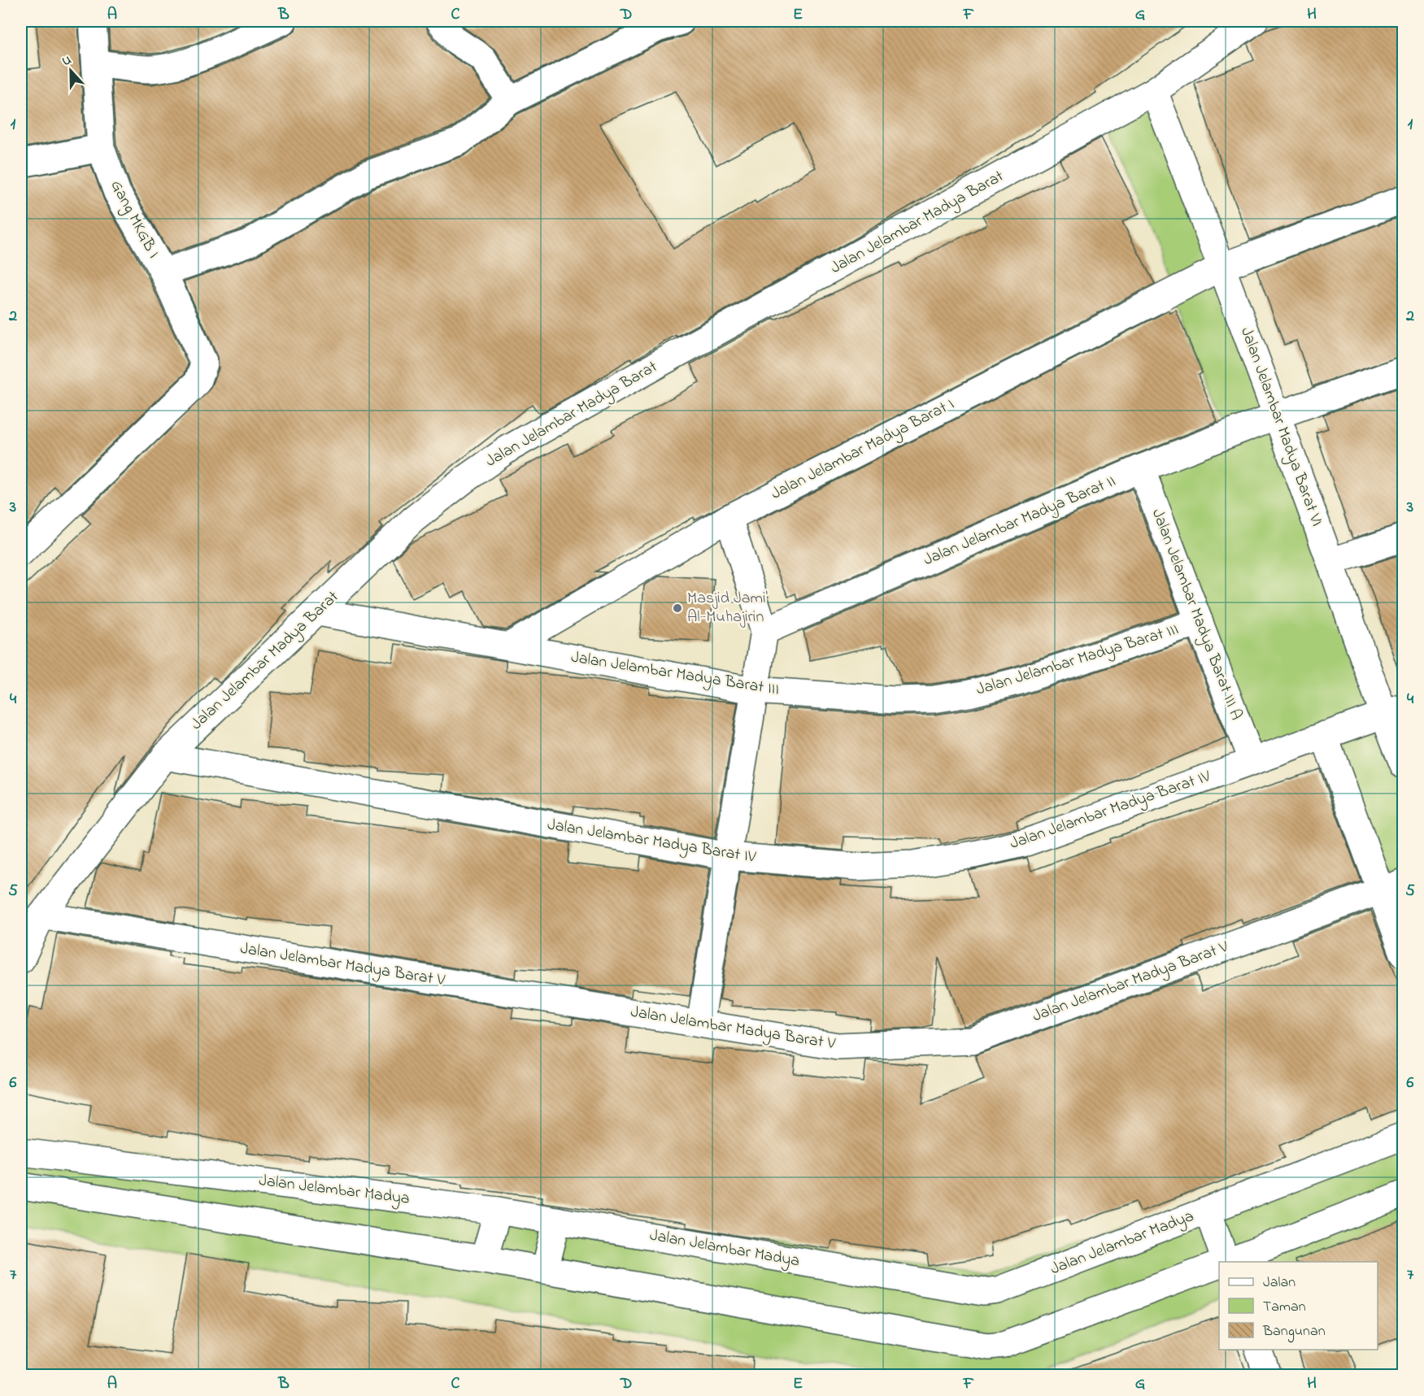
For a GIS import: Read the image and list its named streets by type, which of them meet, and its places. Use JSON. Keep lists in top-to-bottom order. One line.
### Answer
{"streets":{"street":["Gang MKGB I","Jalan Jelambar Madya Barat","Jalan Jelambar Madya Barat VI","Jalan Jelambar Madya Barat I","Jalan Jelambar Madya Barat II","Jalan Jelambar Madya Barat III A","Jalan Jelambar Madya Barat III","Jalan Jelambar Madya Barat IV","Jalan Jelambar Madya Barat V","Jalan Jelambar Madya"]},"crossings":[["Jalan Jelambar Madya Barat","Jalan Jelambar Madya Barat VI"],["Jalan Jelambar Madya Barat","Jalan Jelambar Madya Barat III"],["Jalan Jelambar Madya Barat","Jalan Jelambar Madya Barat IV"],["Jalan Jelambar Madya Barat","Jalan Jelambar Madya Barat V"],["Jalan Jelambar Madya Barat VI","Jalan Jelambar Madya Barat I"],["Jalan Jelambar Madya Barat VI","Jalan Jelambar Madya Barat II"],["Jalan Jelambar Madya Barat VI","Jalan Jelambar Madya Barat IV"],["Jalan Jelambar Madya Barat I","Jalan Jelambar Madya Barat III"],["Jalan Jelambar Madya Barat II","Jalan Jelambar Madya Barat III A"],["Jalan Jelambar Madya Barat III A","Jalan Jelambar Madya Barat III"],["Jalan Jelambar Madya Barat III A","Jalan Jelambar Madya Barat IV"]],"places":["Masjid Jami' Al-Muhajirin"],"legend":["Jalan","Taman","Bangunan"],"north":"top","grid":{"columns":["A","B","C","D","E","F","G","H"],"rows":["1","2","3","4","5","6","7"]}}
